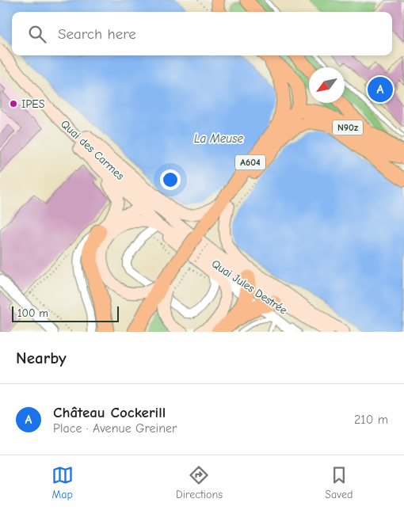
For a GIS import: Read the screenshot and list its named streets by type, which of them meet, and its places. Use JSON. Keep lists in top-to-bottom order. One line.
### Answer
{"streets":{"highway":["A604"],"main road":["N90z","Quai des Carmes","Quai Jules Destrée"]},"crossings":[["N90z","A604"],["Quai des Carmes","A604"],["Quai des Carmes","Quai Jules Destrée"],["A604","Quai Jules Destrée"]],"water":["La Meuse"],"places":["IPES"],"scale_bar":"100 m","north":"bottom left","page":{"search":"Search here","pins":"A","scale":"100 m","heading":"Nearby","list":[{"mark":"A","name":"Château Cockerill","note":"Place · Avenue Greiner","value":"210 m"}],"nav":["Map","Directions","Saved"]}}
